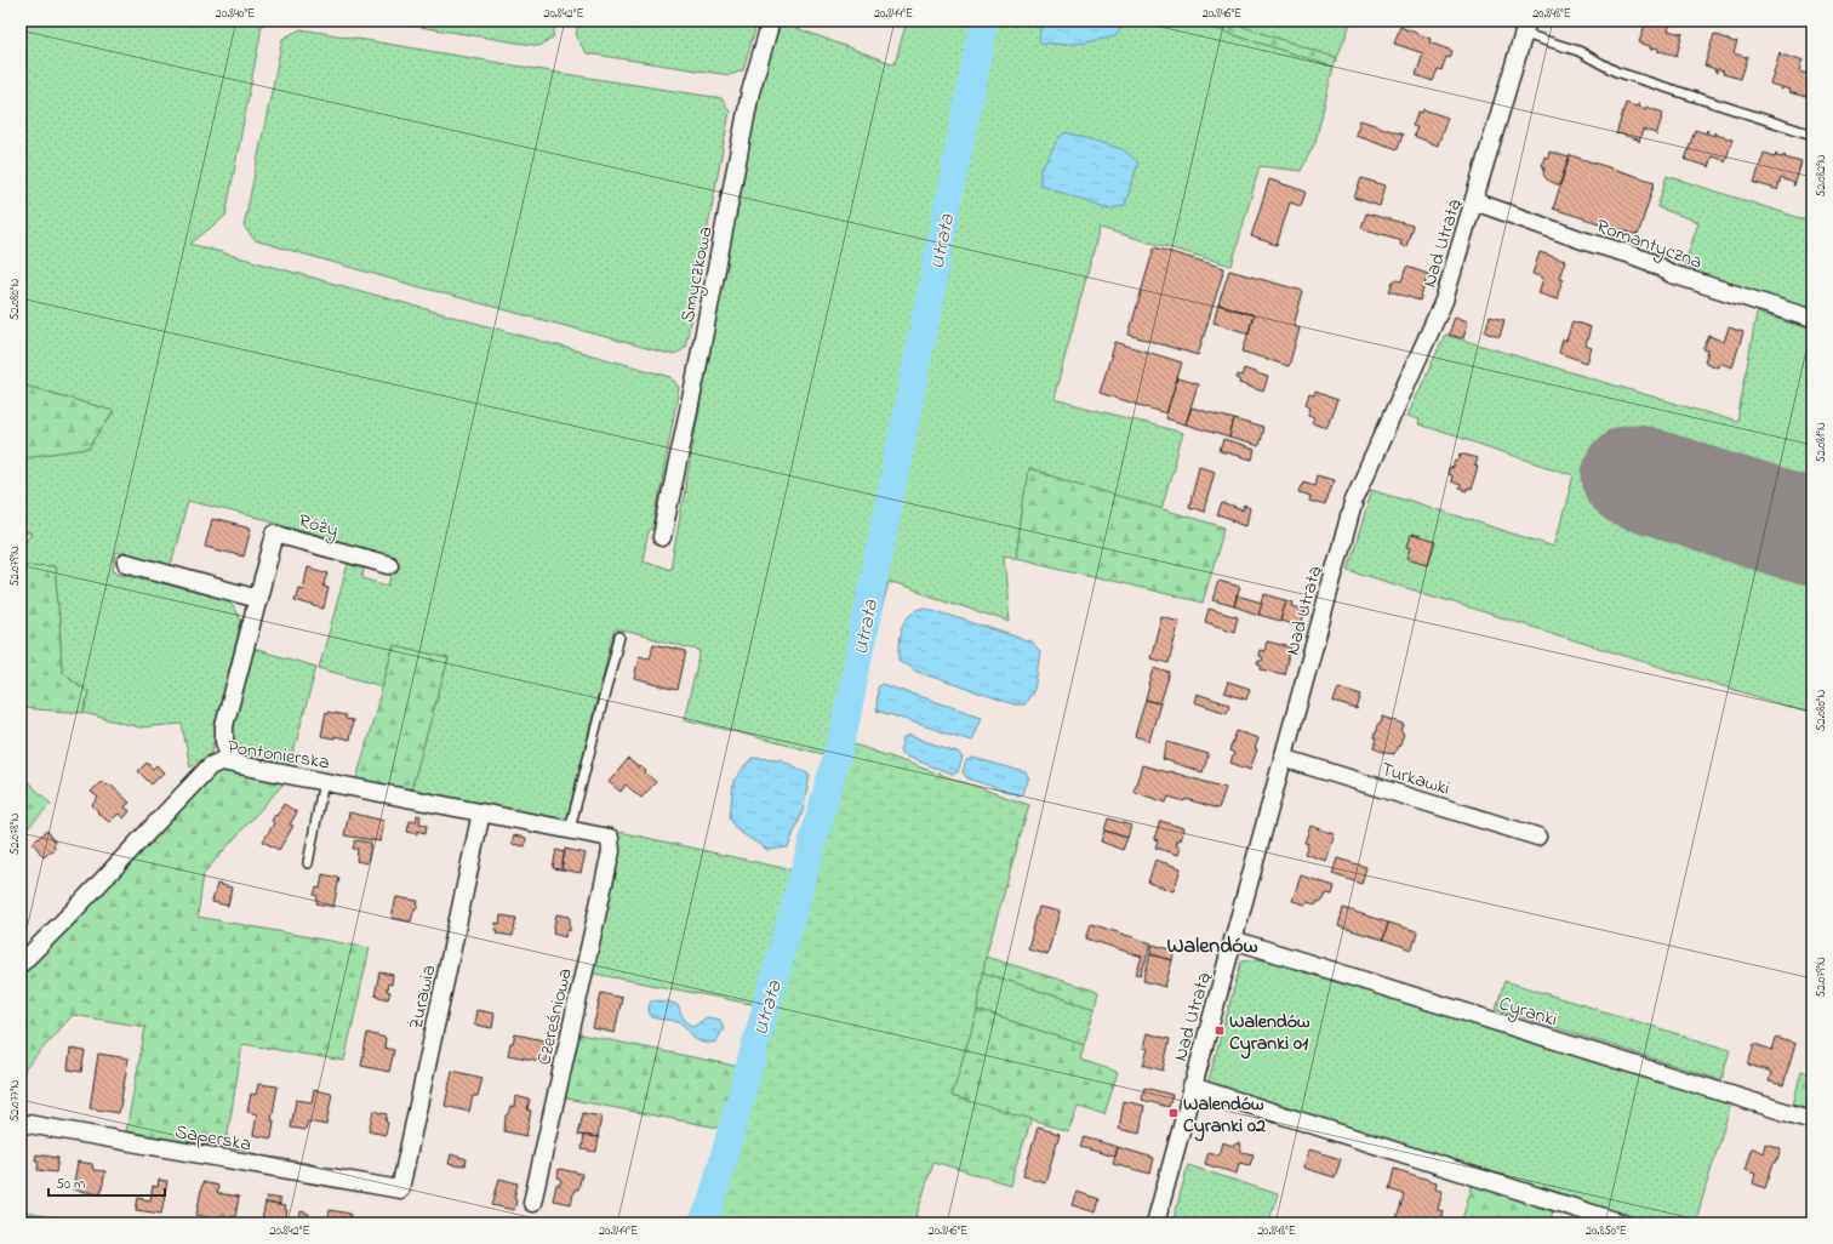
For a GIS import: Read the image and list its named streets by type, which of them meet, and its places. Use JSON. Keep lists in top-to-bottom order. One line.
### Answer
{"streets":{"street":["Nad Utratą","Romantyczna","Smyczkowa","Róży","Pontonierska","Turkawki","Żurawia","Cyranki","Czereśniowa","Saperska"]},"crossings":[["Nad Utratą","Romantyczna"],["Nad Utratą","Turkawki"],["Nad Utratą","Cyranki"],["Róży","Pontonierska"],["Pontonierska","Żurawia"],["Pontonierska","Czereśniowa"],["Żurawia","Saperska"]],"districts":["Walendów"],"water":["Utrata"],"places":{"transit":["Walendów Cyranki 01","Walendów Cyranki 02"]},"scale_bar":"50 m","coordinates":["20.840°E","20.842°E","20.844°E","20.846°E","20.848°E","52.082°N","52.080°N","52.081°N","52.079°N","52.078°N","52.077°N","20.850°E"]}
